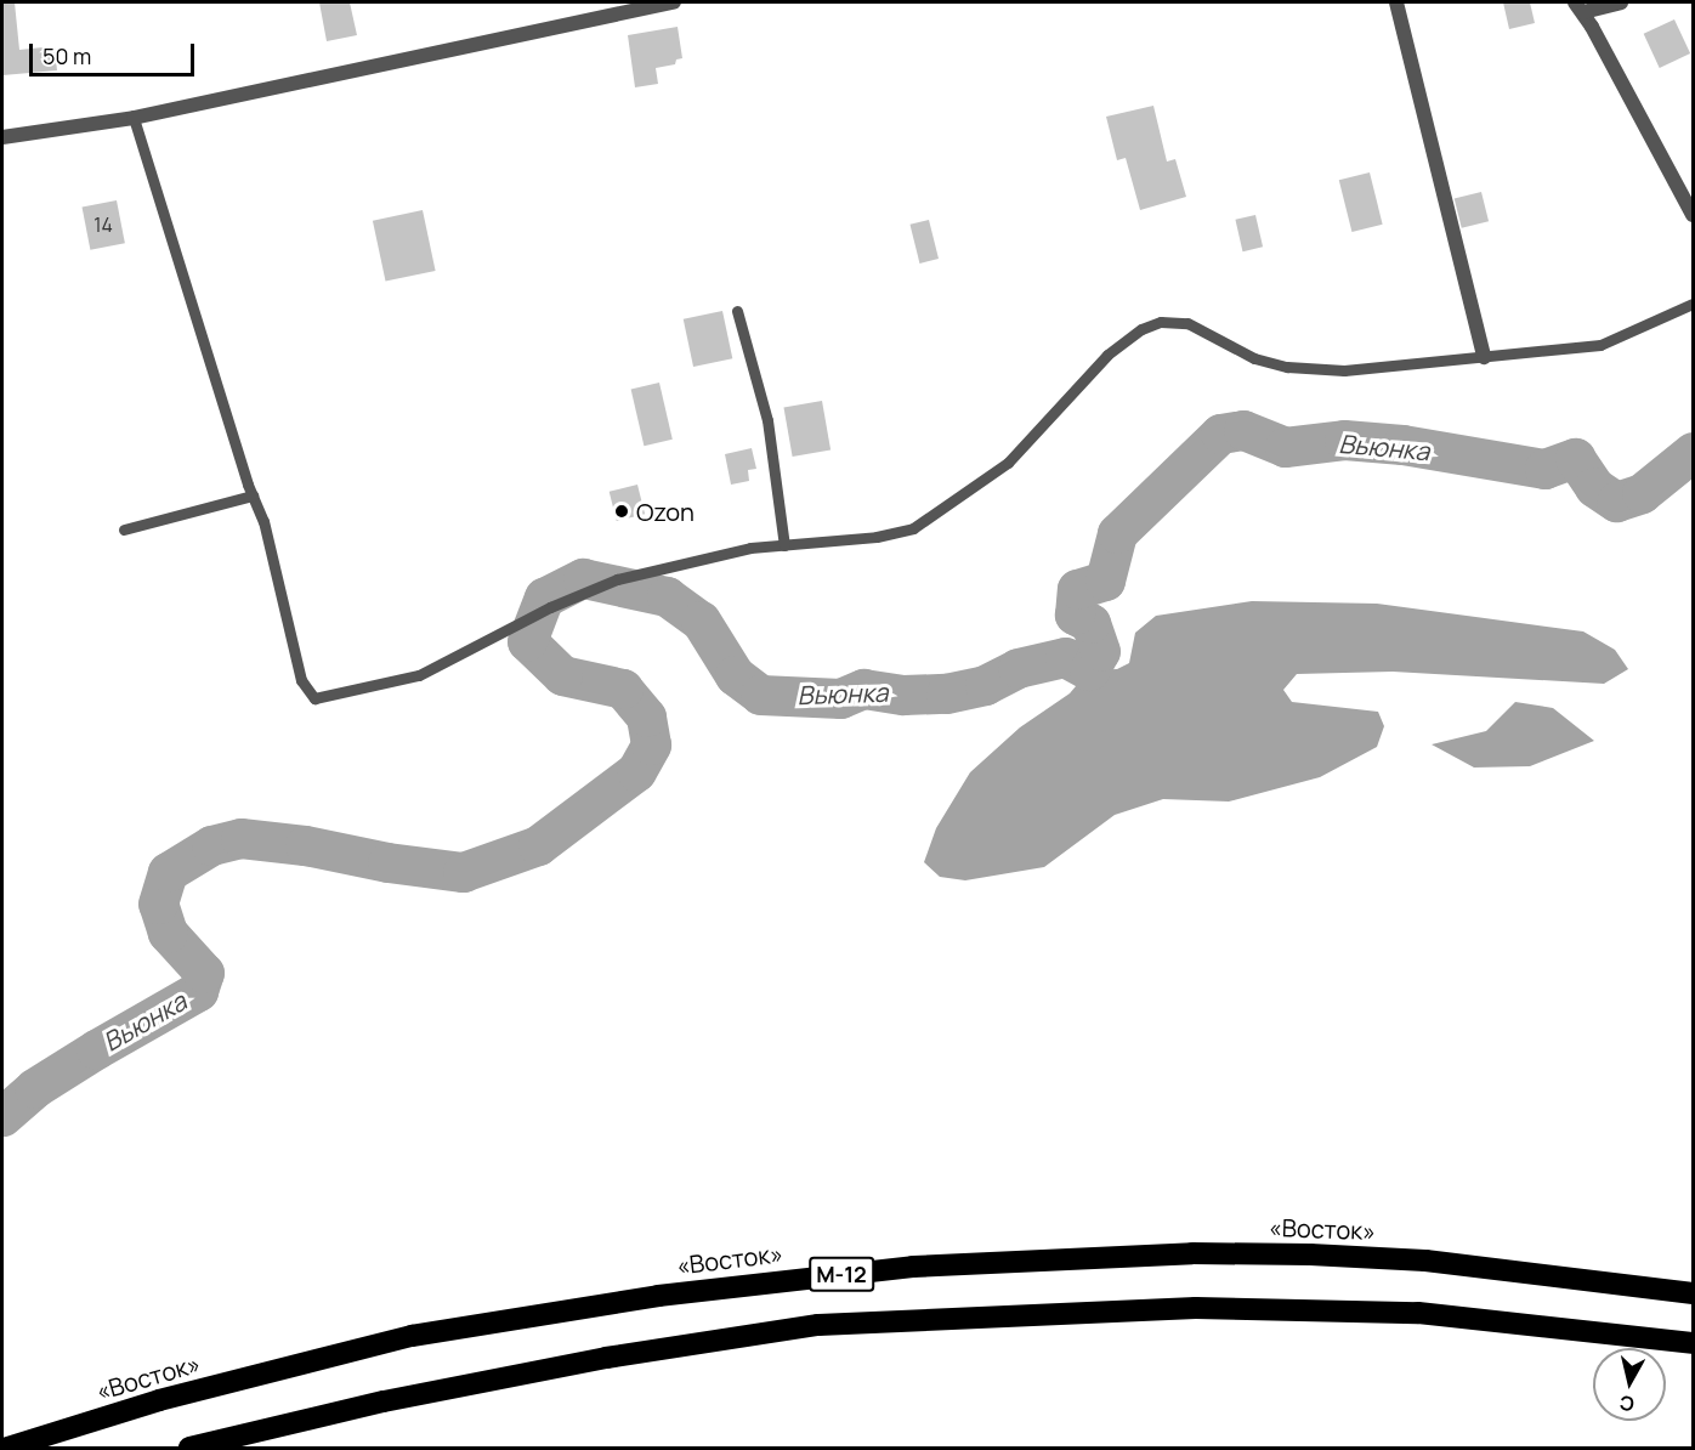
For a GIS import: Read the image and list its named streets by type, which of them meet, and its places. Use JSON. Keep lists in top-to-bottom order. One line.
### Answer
{"streets":{"highway":["«Восток»","М-12"]},"water":["Вьюнка"],"places":["Ozon"],"house_numbers":["14"],"scale_bar":"50 m","north":"bottom"}
